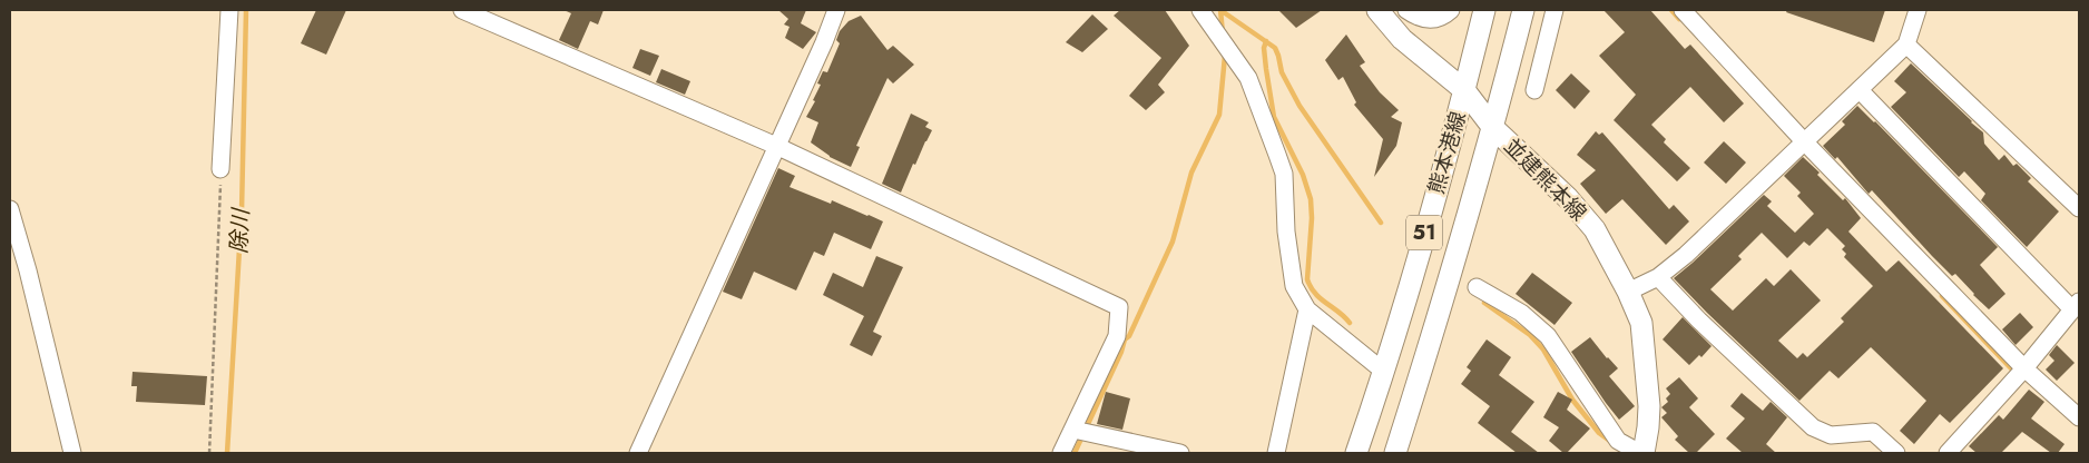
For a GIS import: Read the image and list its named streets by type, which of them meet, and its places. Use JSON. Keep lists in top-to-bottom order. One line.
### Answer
{"streets":{"main road":["熊本港線","並建熊本線","51"]},"crossings":[["熊本港線","並建熊本線"]],"water":["除川"]}
